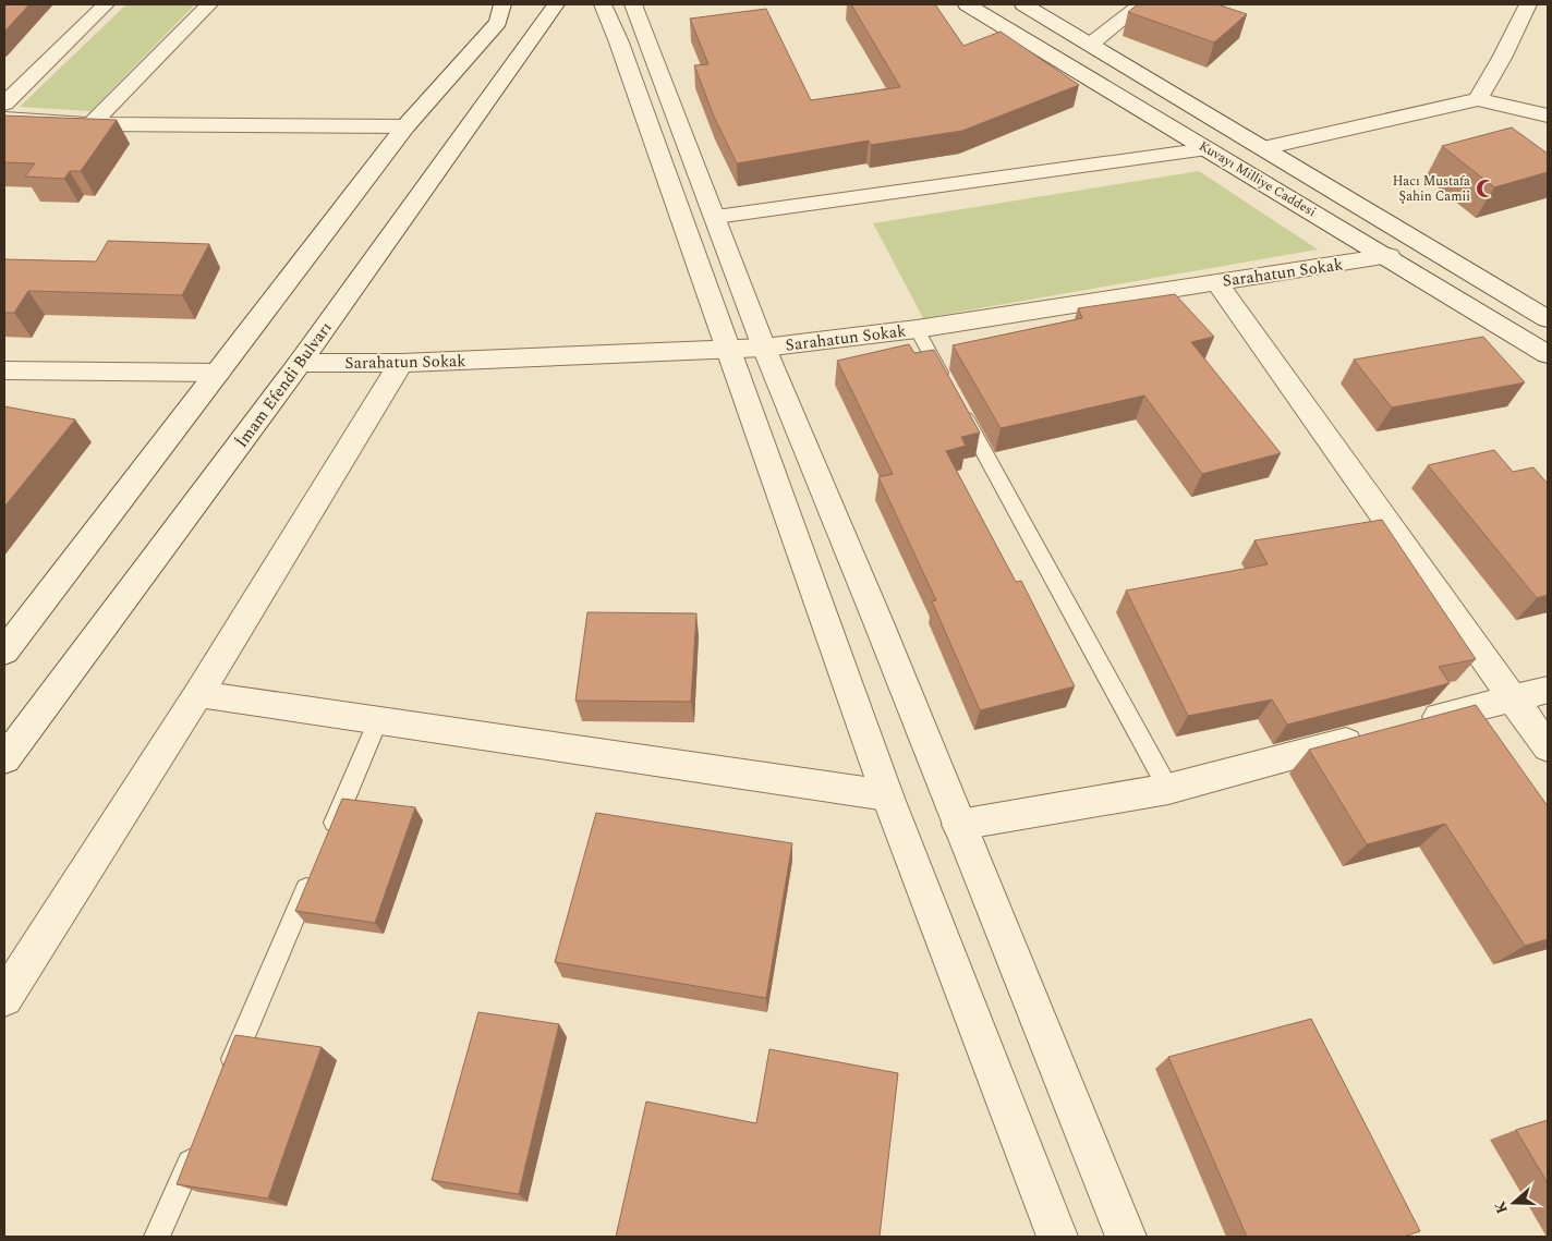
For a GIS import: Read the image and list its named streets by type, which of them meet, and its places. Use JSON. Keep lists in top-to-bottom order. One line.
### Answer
{"streets":{"street":["Kuvayı Milliye Caddesi","Sarahatun Sokak","İmam Efendi Bulvarı"]},"crossings":[["Kuvayı Milliye Caddesi","Sarahatun Sokak"],["Sarahatun Sokak","İmam Efendi Bulvarı"]],"places":{"mosque":["Hacı Mustafa Şahin Camii"]},"north":"left"}
